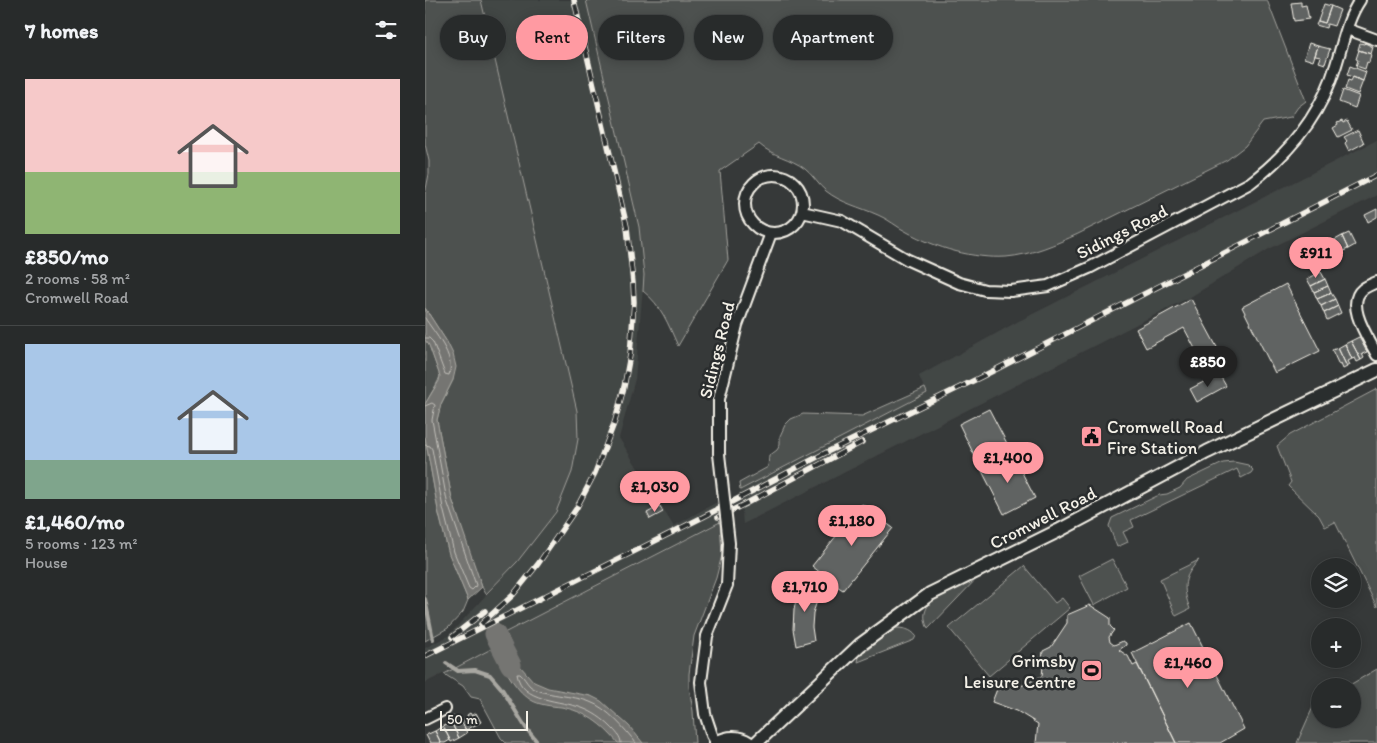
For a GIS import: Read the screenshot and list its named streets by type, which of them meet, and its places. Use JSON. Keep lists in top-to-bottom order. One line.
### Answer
{"streets":{"street":["Sidings Road","Cromwell Road"]},"places":{"public building":["Cromwell Road Fire Station"],"sports":["Grimsby Leisure Centre"]},"scale_bar":"50 m","page":{"heading":"7 homes","chip":["Buy","Rent","Filters","New","Apartment"],"list":[{"name":"£850/mo","note":"2 rooms · 58 m² · Cromwell Road"},{"name":"£1,460/mo","note":"5 rooms · 123 m² · House"}],"price":["£911","£850","£1,400","£1,030","£1,180","£1,710","£1,460"],"map_buttons":["+","−"],"scale":"50 m"}}
